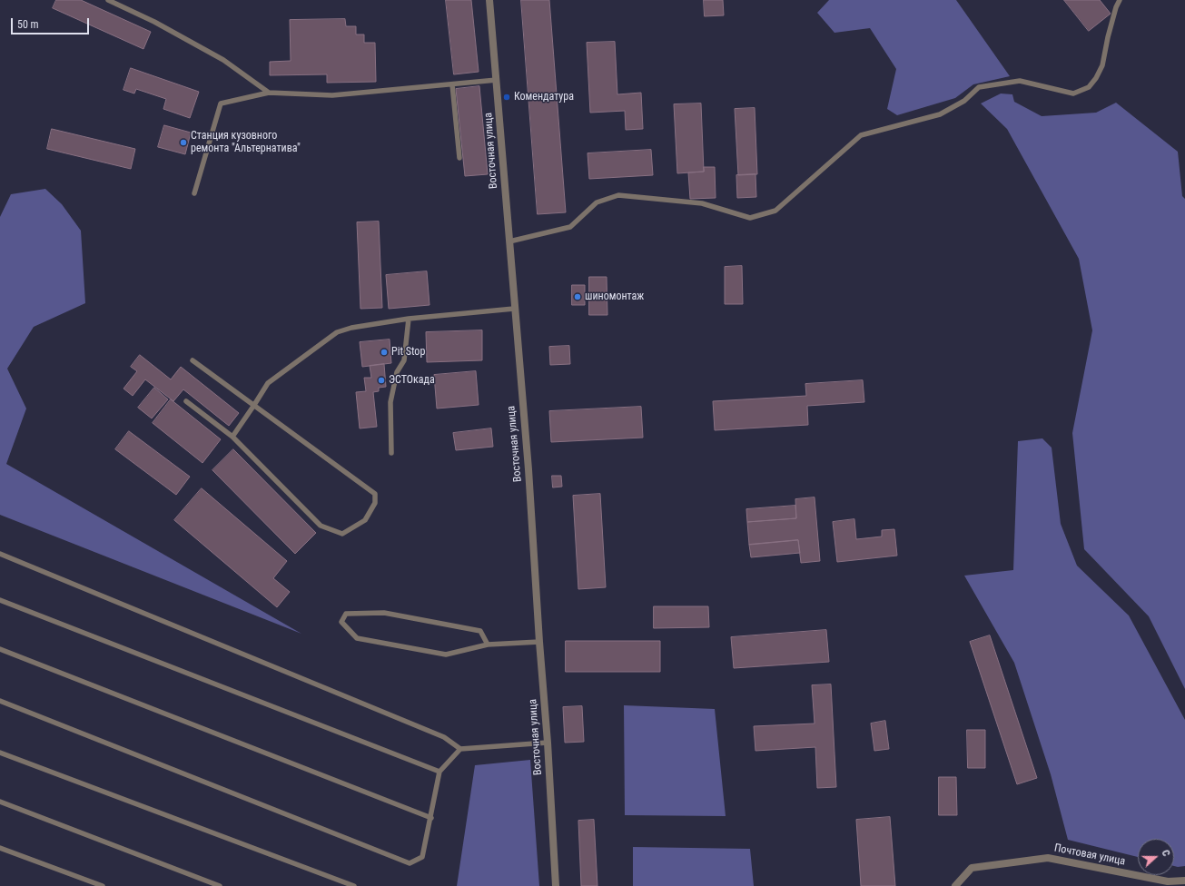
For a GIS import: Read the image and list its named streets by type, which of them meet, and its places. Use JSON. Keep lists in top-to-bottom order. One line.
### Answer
{"streets":{"street":["Восточная улица","Почтовая улица"]},"places":["Комендатура","Станция кузовного ремонта \"Альтернатива\"","шиномонтаж","Pit Stop","ЭСТОкада"],"scale_bar":"50 m","north":"right"}
